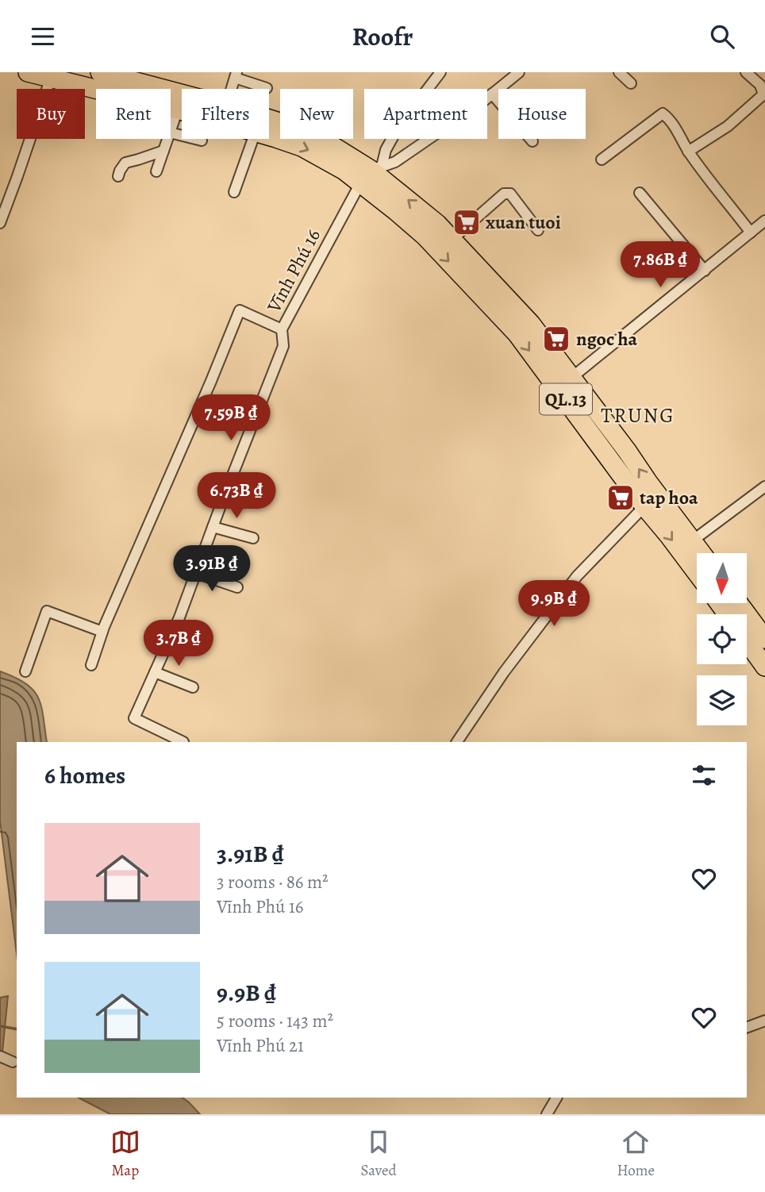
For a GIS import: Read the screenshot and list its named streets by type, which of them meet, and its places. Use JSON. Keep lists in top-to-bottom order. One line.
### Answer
{"streets":{"highway":["QL.13"],"street":["Vĩnh Phú 16"]},"crossings":[["Vĩnh Phú 16","QL.13"]],"districts":["TRUNG"],"places":{"supermarket":["xuan tuoi","ngoc ha","tap hoa"]},"north":"bottom","page":{"header":"Roofr","chip":["Buy","Rent","Filters","New","Apartment","House"],"price":["7.86B ₫","7.59B ₫","6.73B ₫","3.91B ₫","9.9B ₫","3.7B ₫"],"heading":"6 homes","list":[{"name":"3.91B ₫","note":"3 rooms · 86 m² · Vĩnh Phú 16"},{"name":"9.9B ₫","note":"5 rooms · 143 m² · Vĩnh Phú 21"}],"tabs":["Map","Saved","Home"]}}
